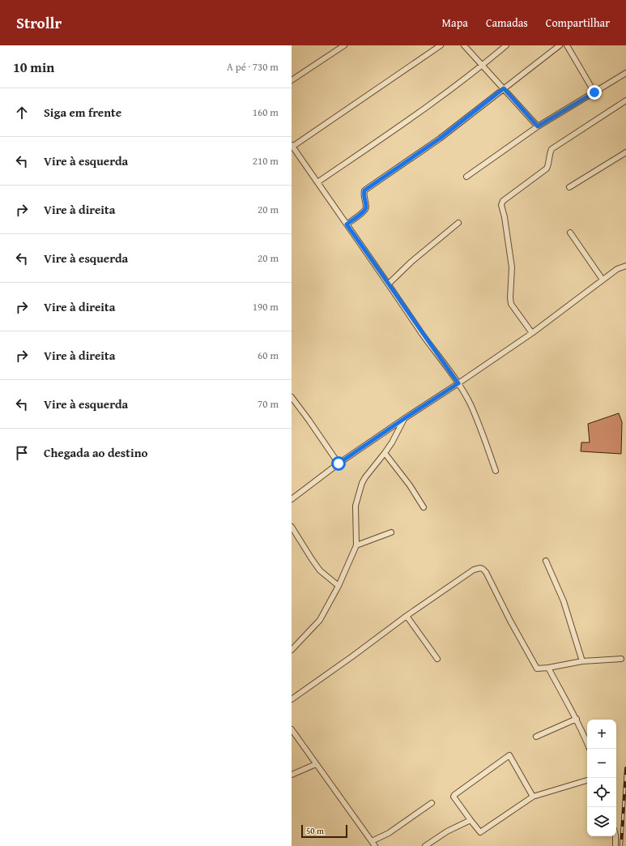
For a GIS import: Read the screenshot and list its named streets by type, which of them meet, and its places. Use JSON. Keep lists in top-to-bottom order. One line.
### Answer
{"scale_bar":"50 m","page":{"header":"Strollr","nav":["Mapa","Camadas","Compartilhar"],"heading":["10 min","A pé · 730 m"],"list":[["Siga em frente","160 m"],["Vire à esquerda","210 m"],["Vire à direita","20 m"],["Vire à esquerda","20 m"],["Vire à direita","190 m"],["Vire à direita","60 m"],["Vire à esquerda","70 m"],"Chegada ao destino"],"map_buttons":["+","−"],"scale":"50 m"}}
